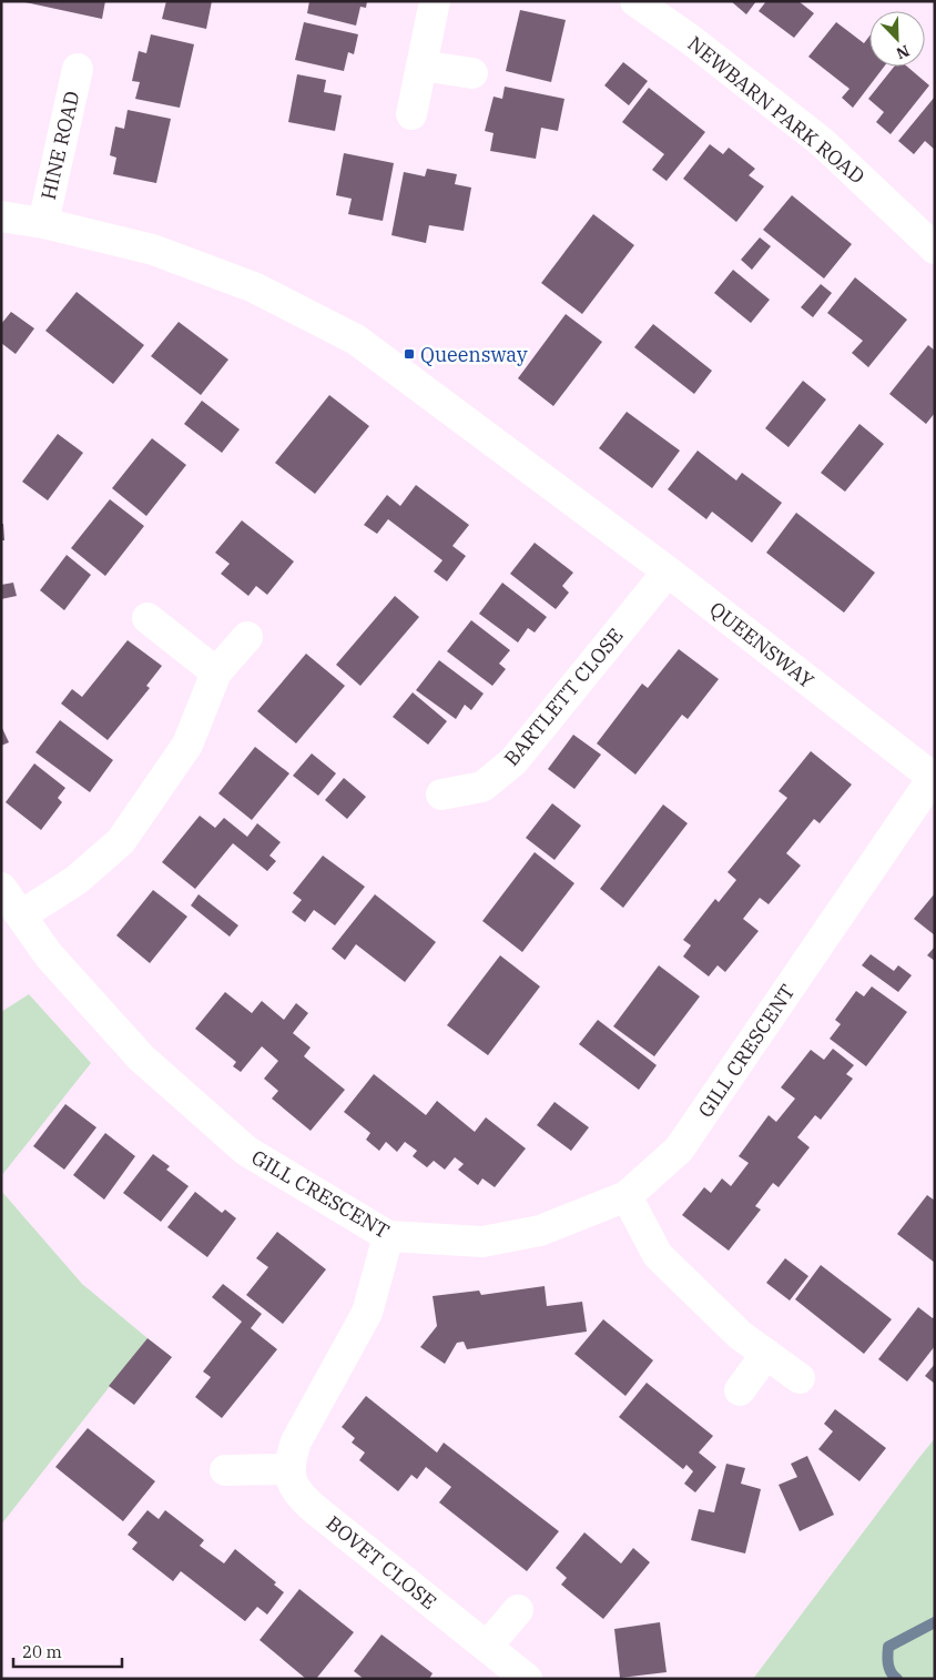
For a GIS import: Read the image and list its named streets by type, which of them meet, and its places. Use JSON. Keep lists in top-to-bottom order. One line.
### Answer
{"streets":{"street":["NEWBARN PARK ROAD","HINE ROAD","QUEENSWAY","BARTLETT CLOSE","GILL CRESCENT","BOVET CLOSE"]},"crossings":[["HINE ROAD","QUEENSWAY"],["QUEENSWAY","BARTLETT CLOSE"],["QUEENSWAY","GILL CRESCENT"],["GILL CRESCENT","BOVET CLOSE"]],"places":{"transit":["Queensway"]},"scale_bar":"20 m","north":"bottom right"}
